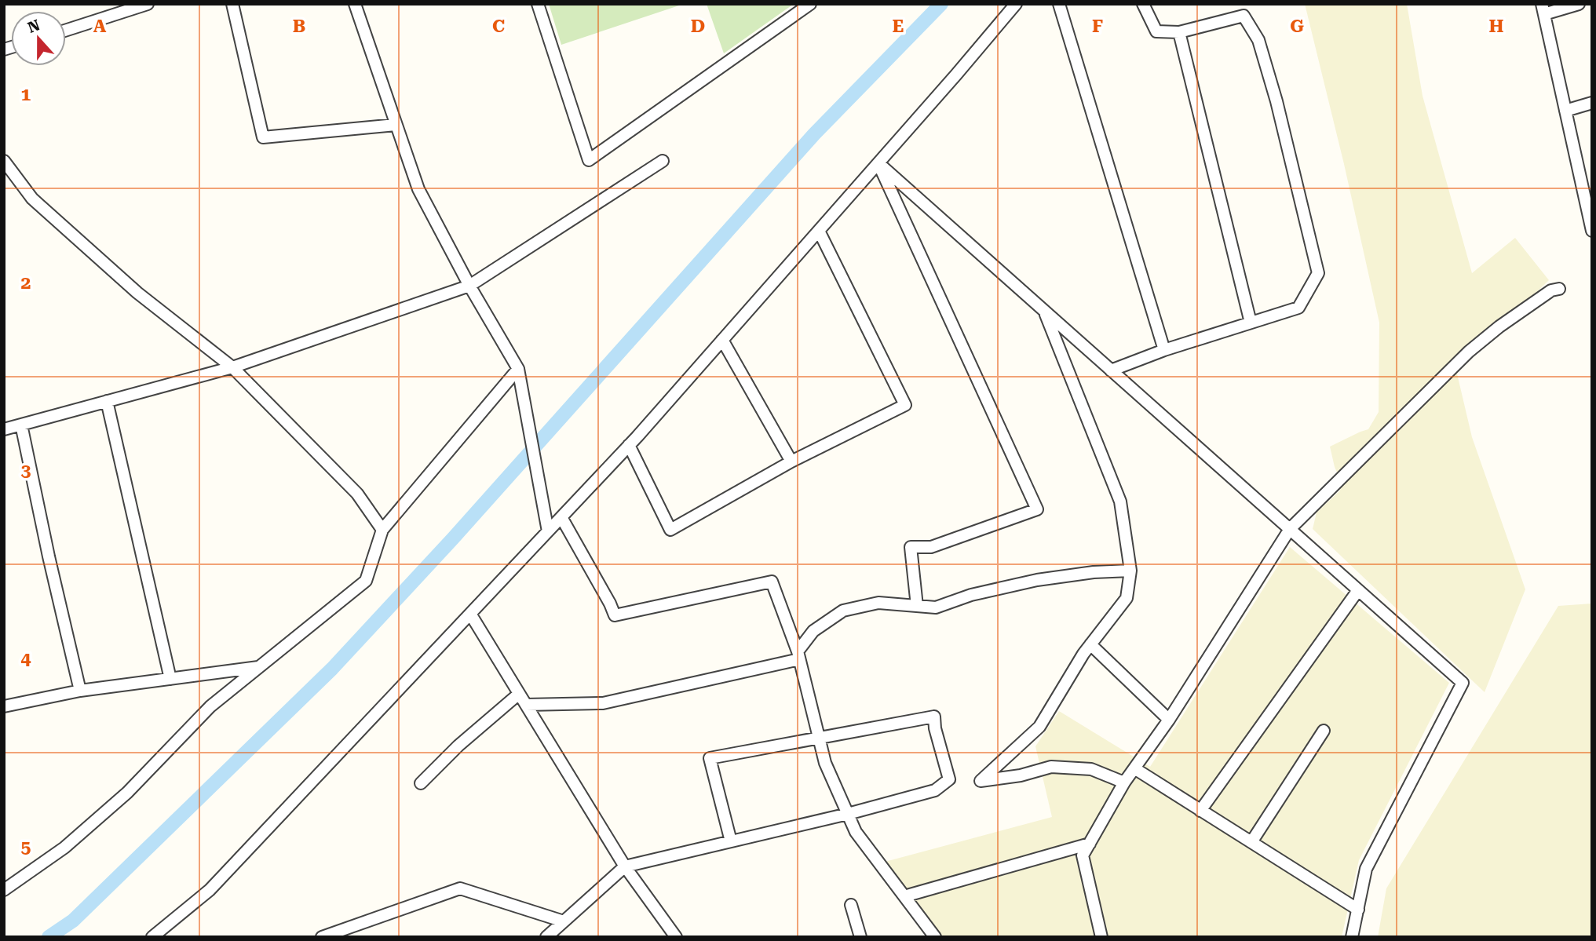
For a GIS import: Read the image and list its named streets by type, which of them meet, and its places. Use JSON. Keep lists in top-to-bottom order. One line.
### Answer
{"north":"top","grid":{"columns":["A","B","C","D","E","F","G","H"],"rows":["1","2","3","4","5"]}}
